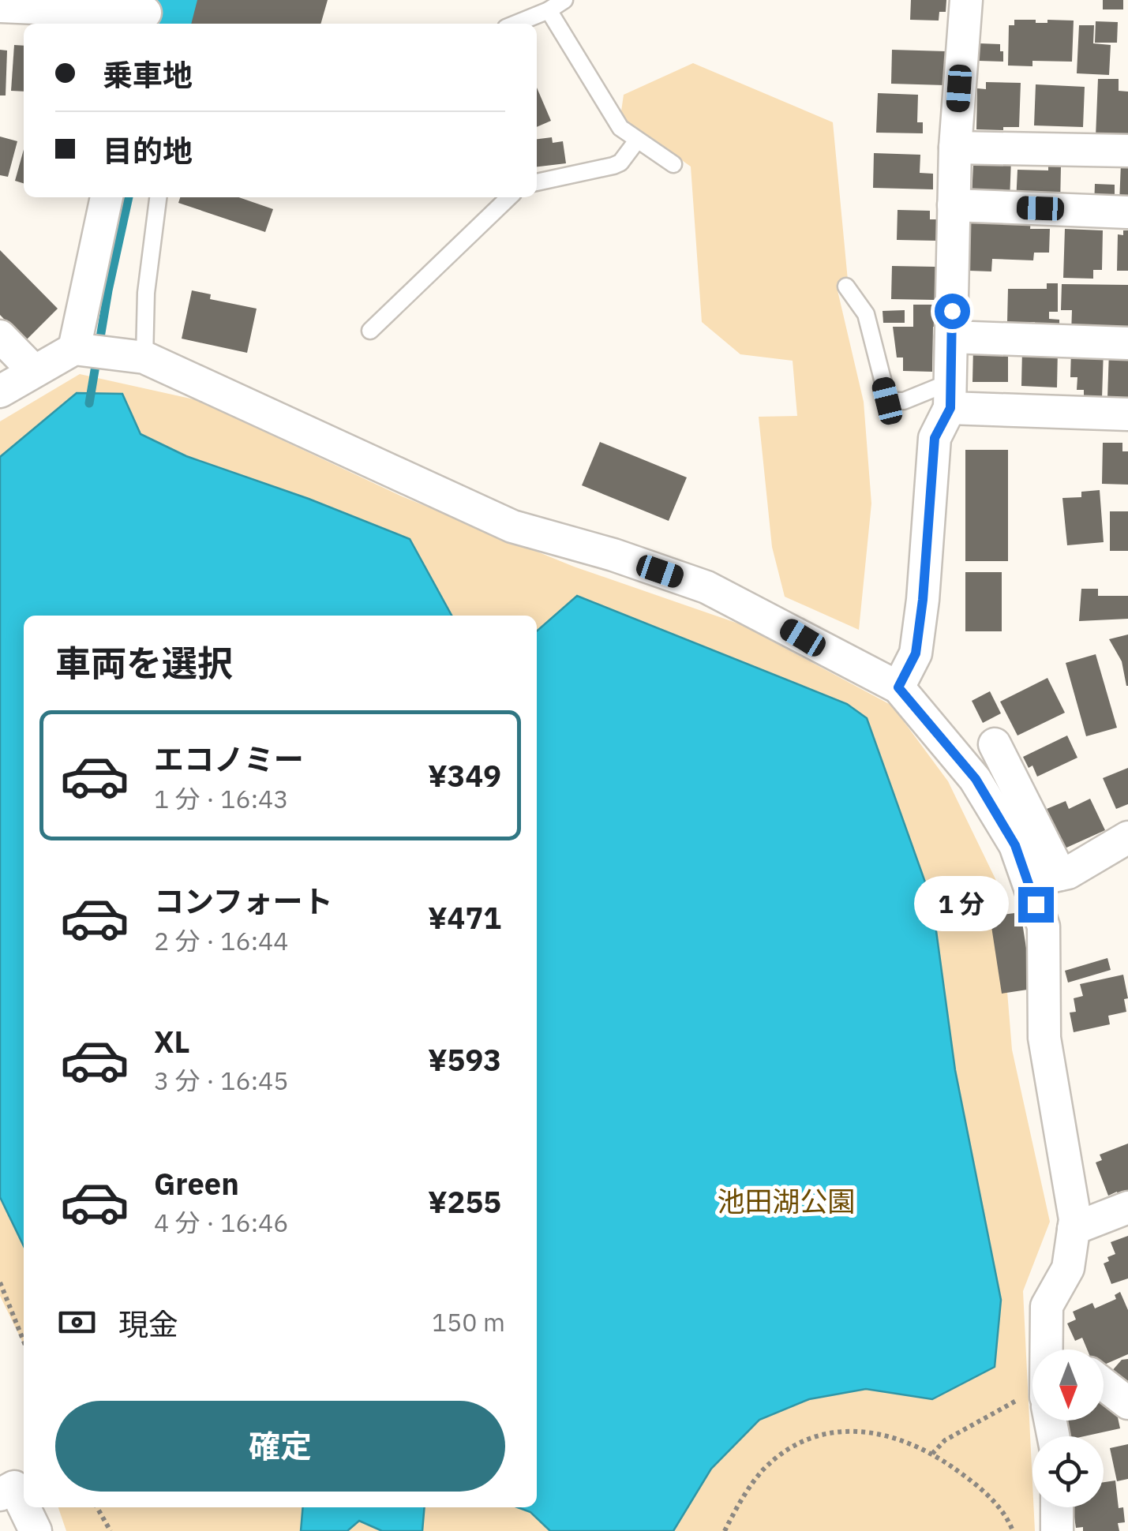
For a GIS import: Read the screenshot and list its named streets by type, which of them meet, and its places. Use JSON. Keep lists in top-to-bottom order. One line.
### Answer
{"parks":["池田湖公園"],"north":"bottom","page":{"banner":["乗車地","目的地"],"heading":"車両を選択","list":[{"name":"エコノミー","note":"1 分 · 16:43","value":"¥349"},{"name":"コンフォート","note":"2 分 · 16:44","value":"¥471"},{"name":"XL","note":"3 分 · 16:45","value":"¥593"},{"name":"Green","note":"4 分 · 16:46","value":"¥255"}],"bubble":"1 分","pay":["現金","150 m"],"buttons":"確定"}}
